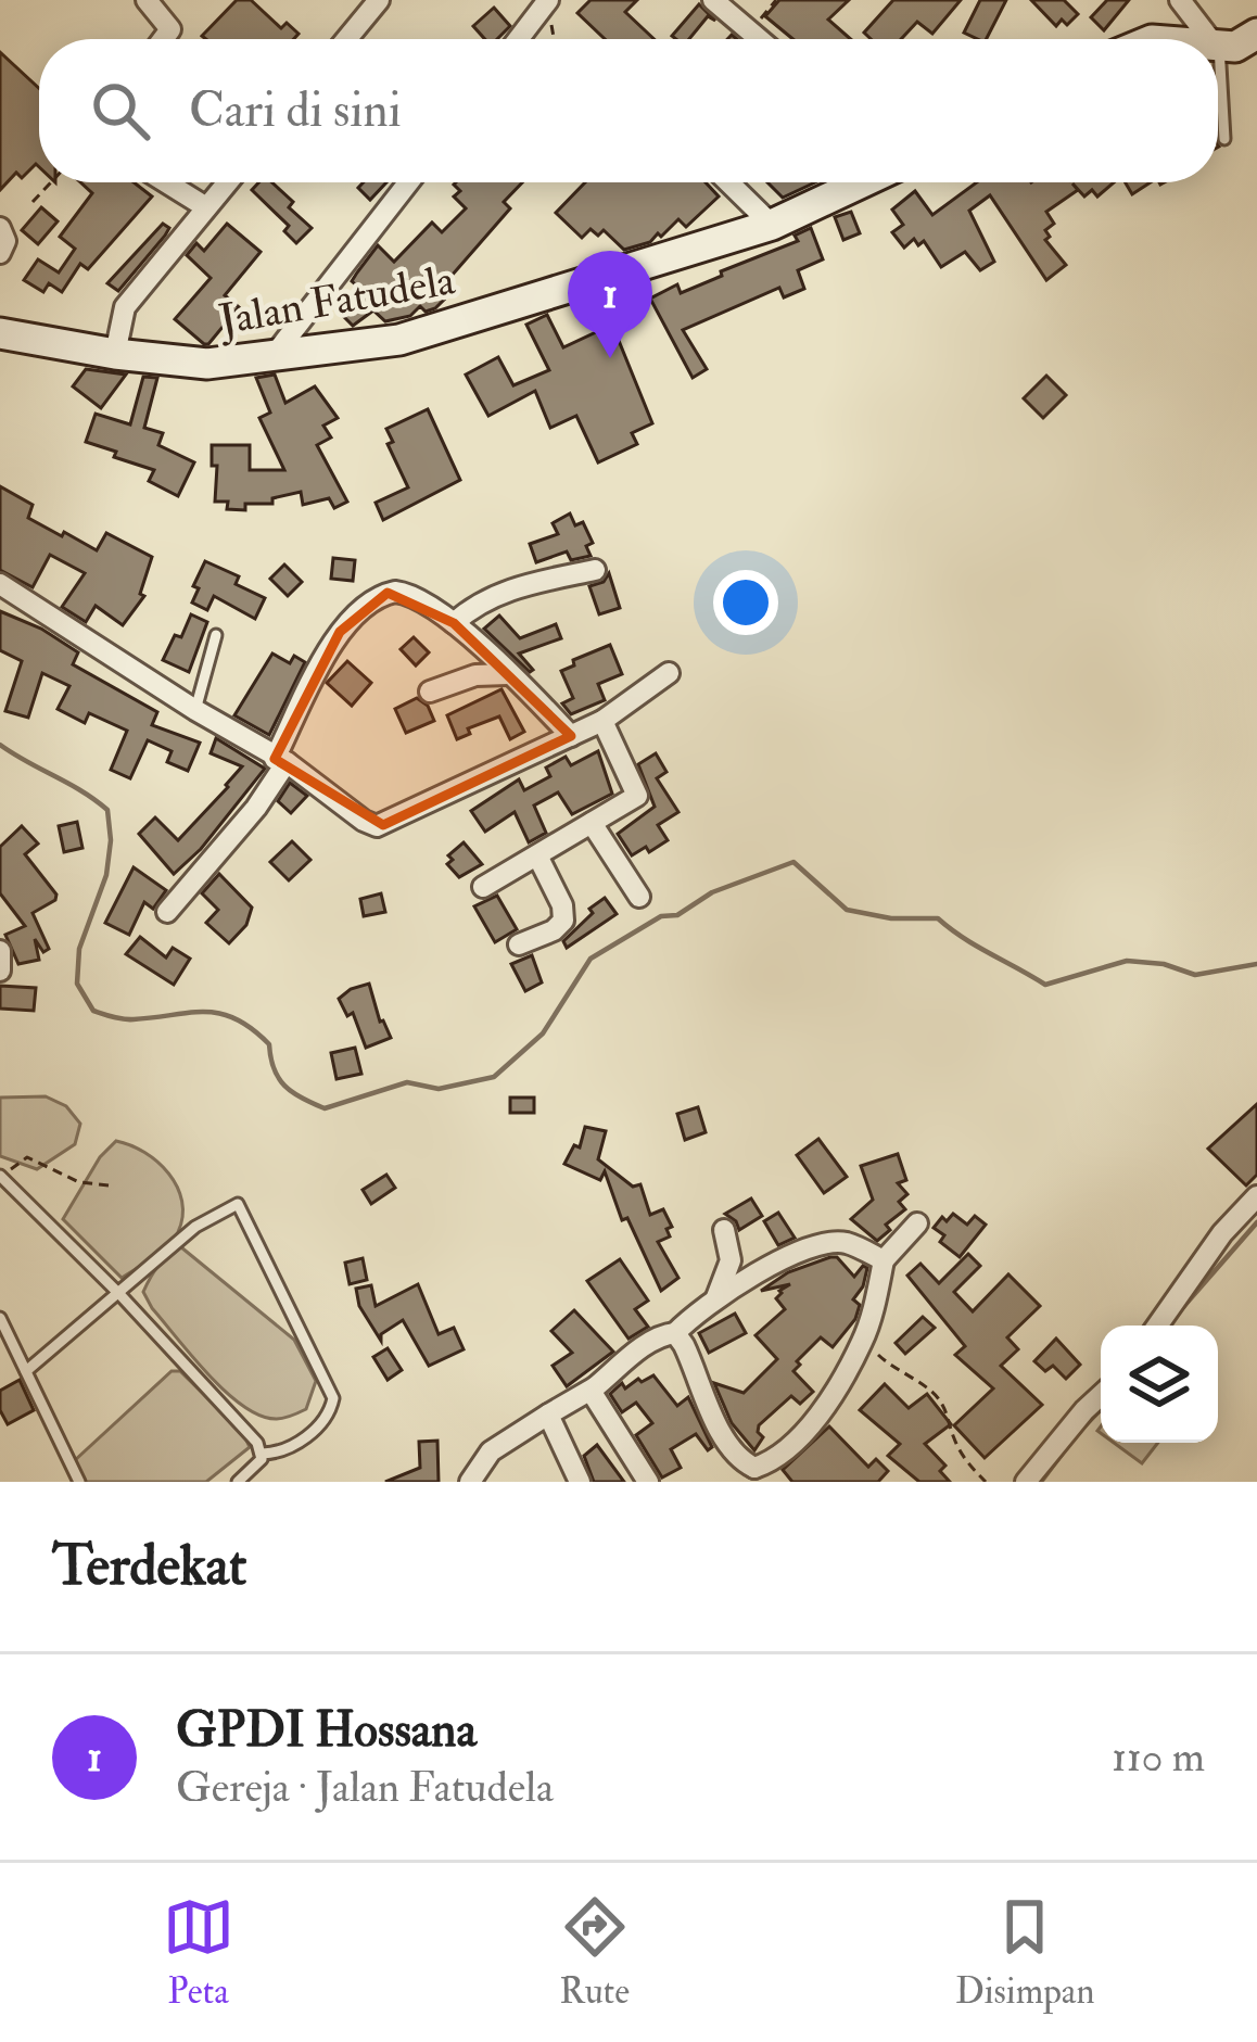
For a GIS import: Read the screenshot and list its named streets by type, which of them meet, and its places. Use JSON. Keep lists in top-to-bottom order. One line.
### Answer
{"streets":{"street":["Jalan Fatudela"]},"page":{"search":"Cari di sini","pins":"1","heading":"Terdekat","list":[{"mark":"1","name":"GPDI Hossana","note":"Gereja · Jalan Fatudela","value":"110 m"}],"nav":["Peta","Rute","Disimpan"]}}
